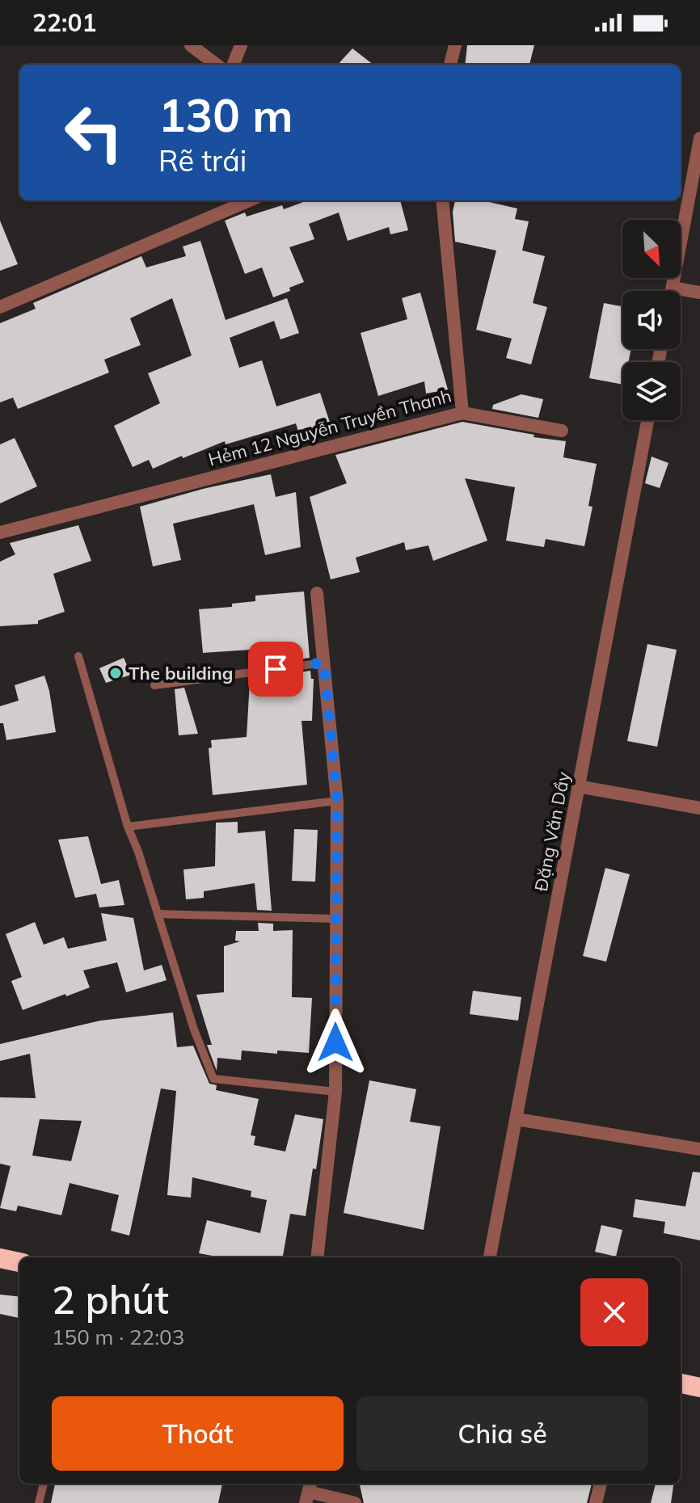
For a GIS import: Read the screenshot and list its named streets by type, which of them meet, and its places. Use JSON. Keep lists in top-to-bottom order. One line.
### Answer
{"streets":{"street":["Hẻm 12 Nguyễn Truyền Thanh","Đặng Văn Dầy"]},"places":["The building"],"north":"bottom right","page":{"status":"22:01","turn":["130 m","Rẽ trái"],"heading":["2 phút","150 m · 22:03"],"buttons":["Thoát","Chia sẻ"]}}
